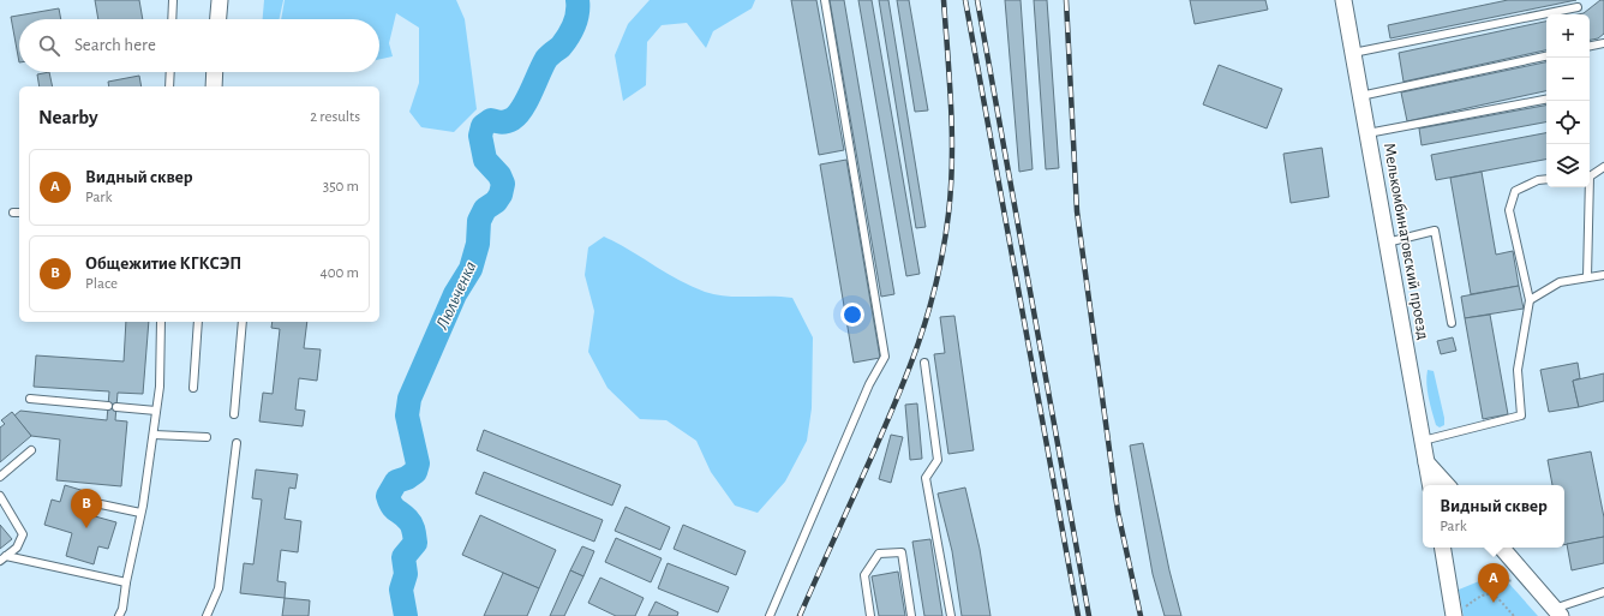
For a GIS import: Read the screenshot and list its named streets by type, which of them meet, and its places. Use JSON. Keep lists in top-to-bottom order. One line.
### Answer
{"streets":{"street":["Мелькомбинатовский проезд"]},"water":["Люльченка"],"page":{"map_buttons":["+","−"],"search":"Search here","heading":["Nearby","2 results"],"list":[{"mark":"A","name":"Видный сквер","note":"Park","value":"350 m"},{"mark":"B","name":"Общежитие КГКСЭП","note":"Place","value":"400 m"}],"popup":["Видный сквер","Park"],"pins":["B","A"]}}
